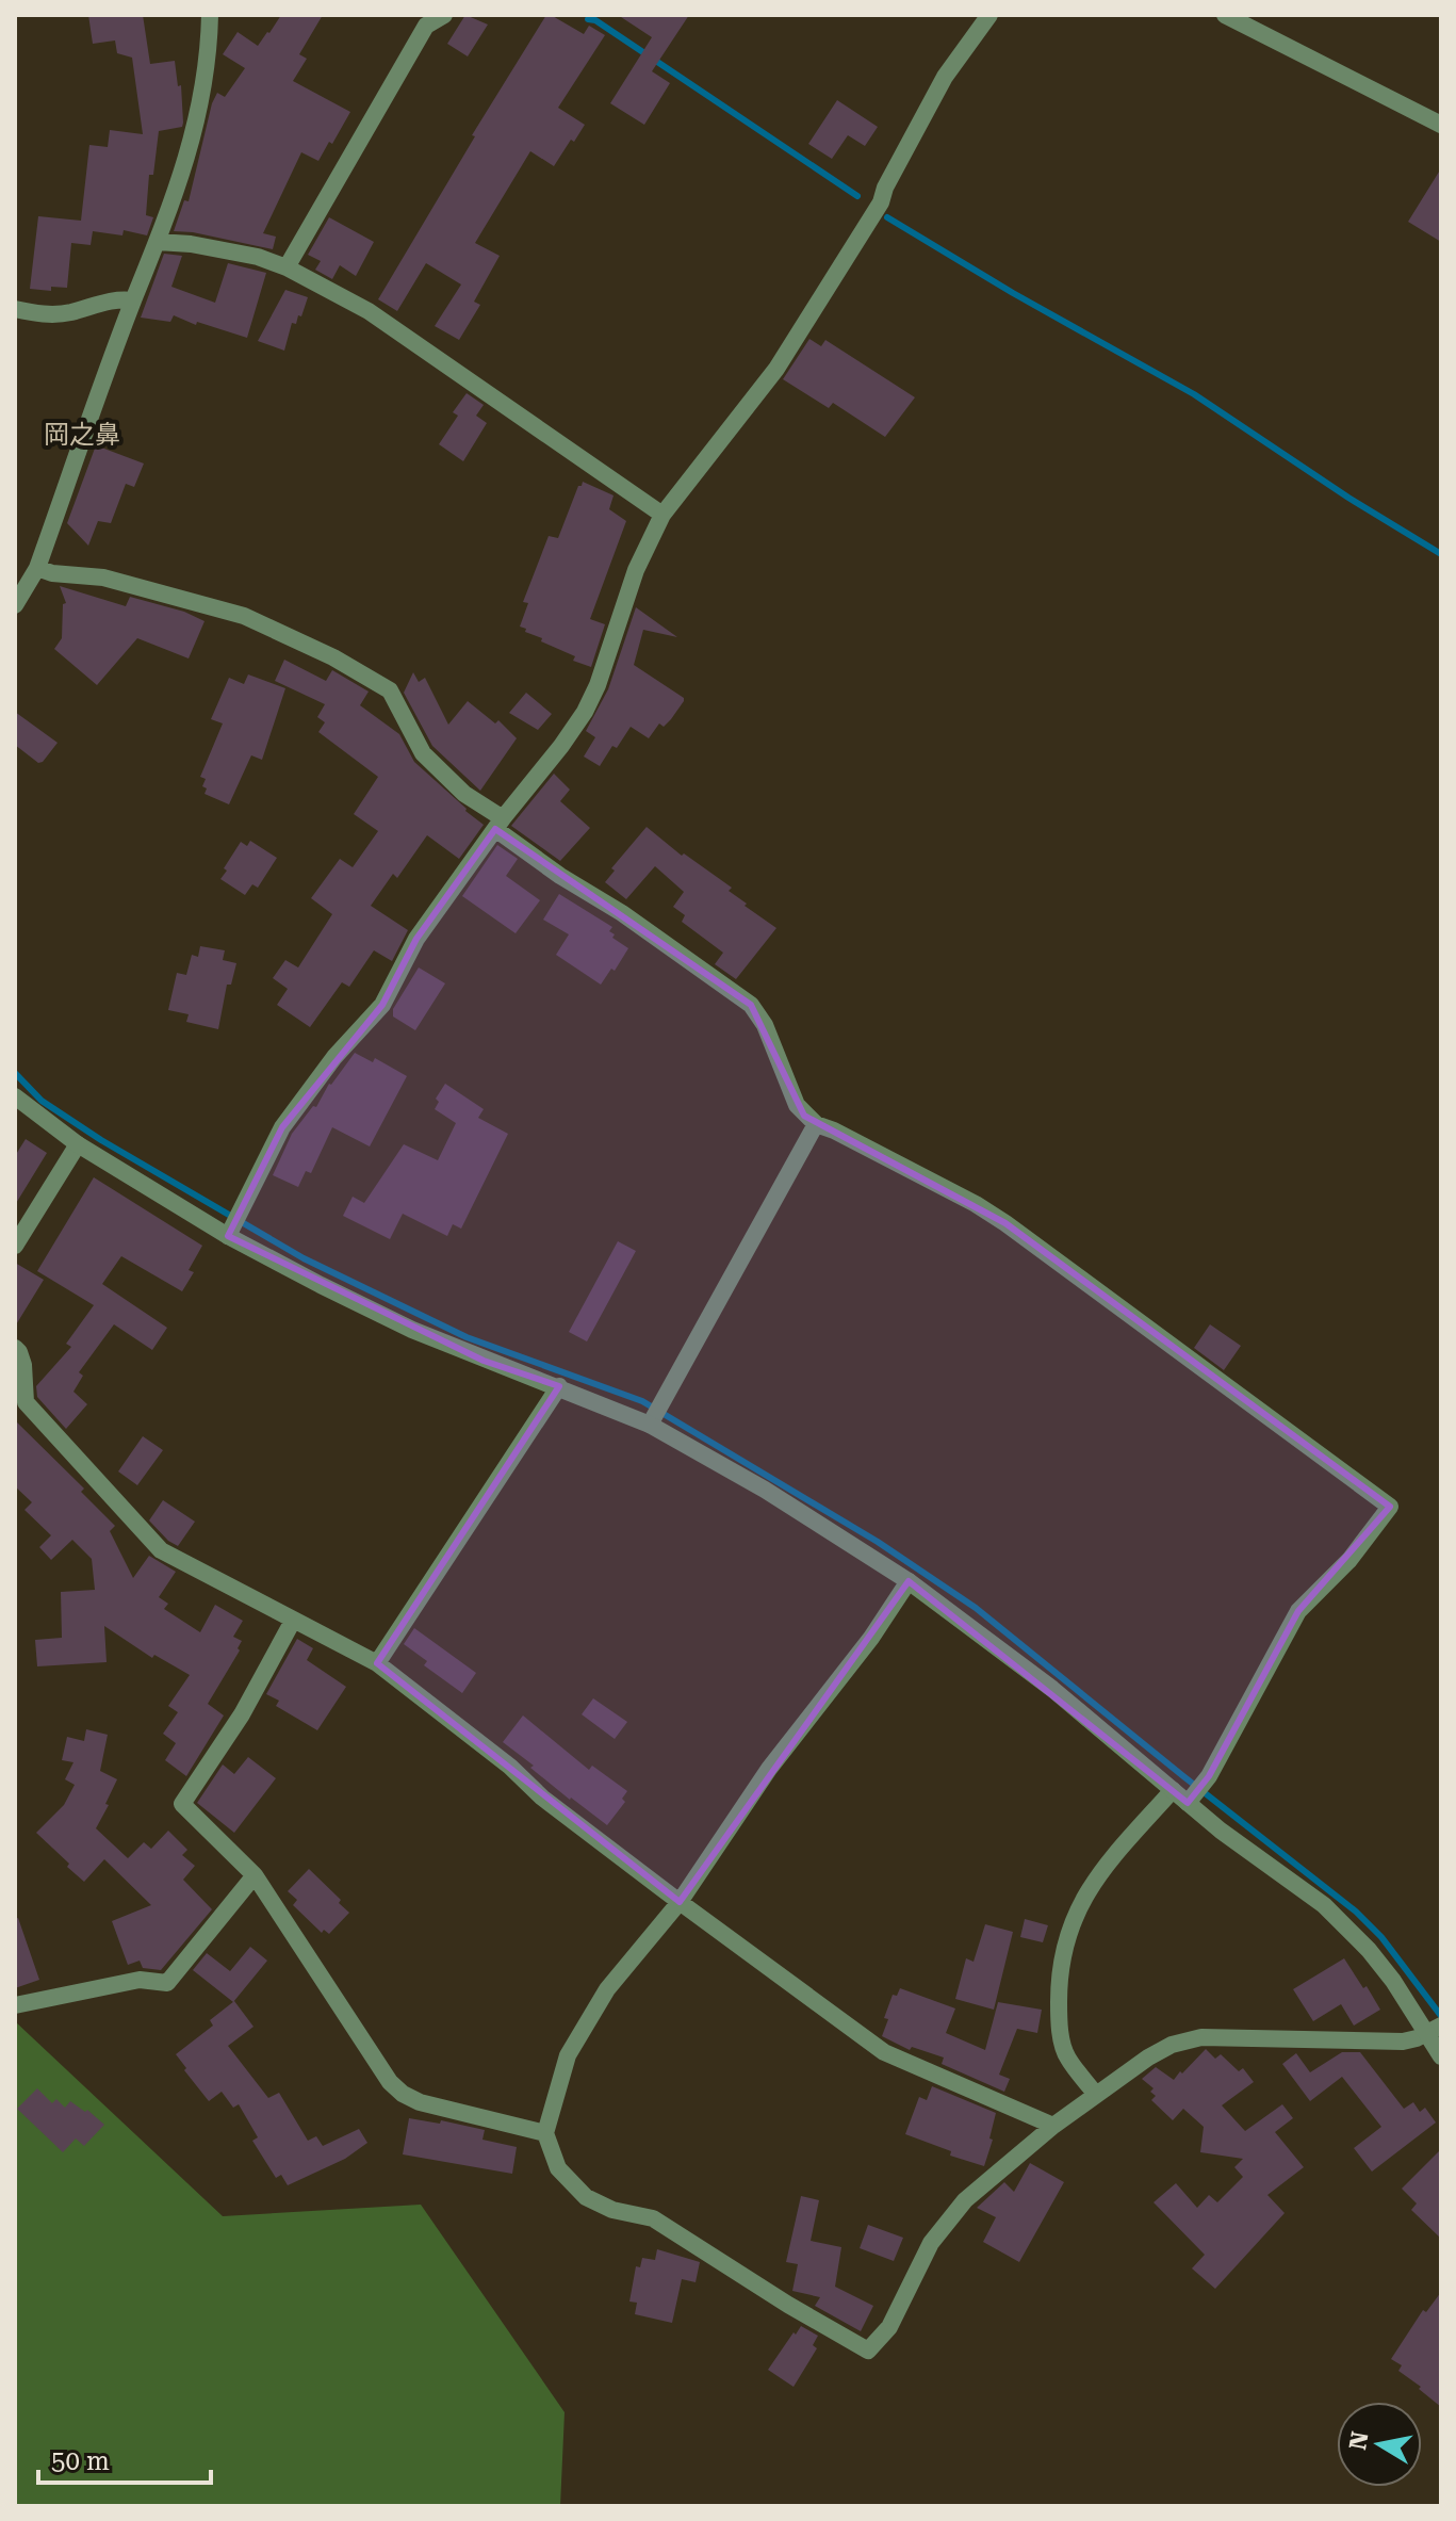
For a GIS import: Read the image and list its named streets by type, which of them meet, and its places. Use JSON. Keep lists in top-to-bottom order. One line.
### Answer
{"districts":["岡之鼻"],"scale_bar":"50 m","north":"left"}
